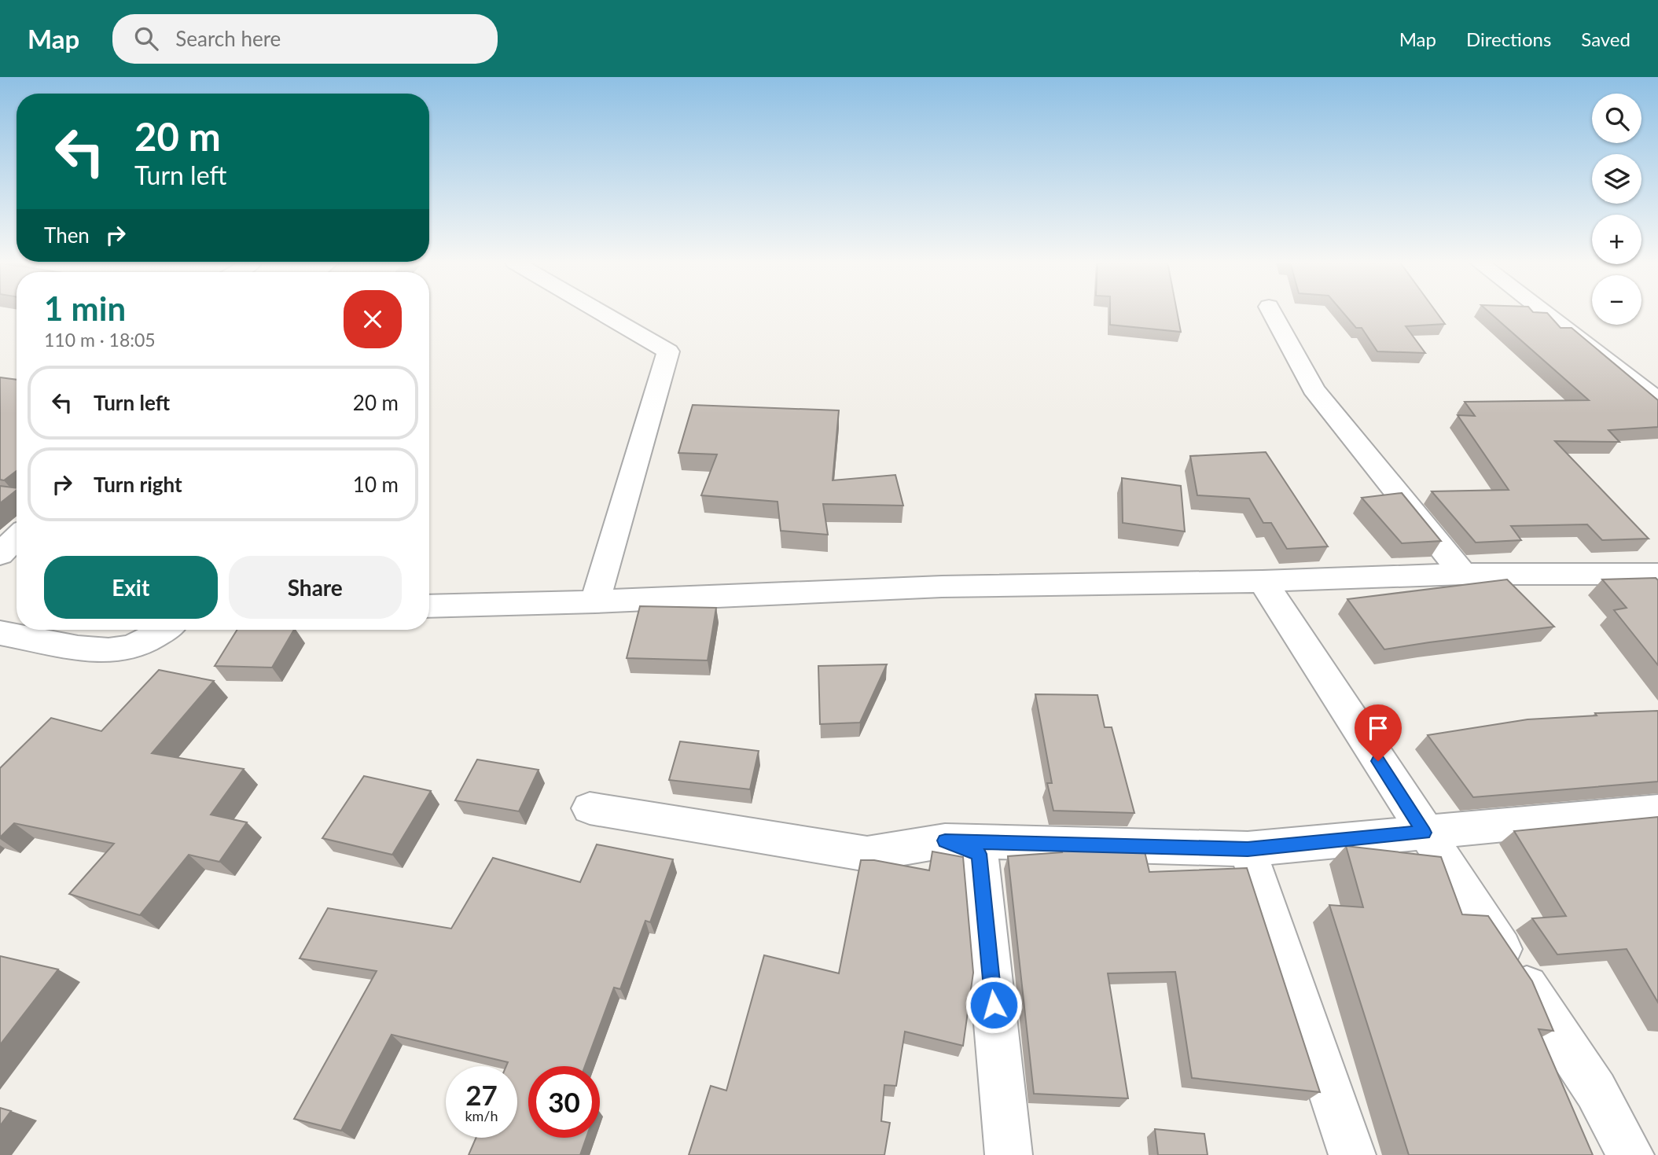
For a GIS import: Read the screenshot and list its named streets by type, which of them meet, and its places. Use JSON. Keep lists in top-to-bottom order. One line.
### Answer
{"page":{"header":"Map","search":"Search here","nav":["Map","Directions","Saved"],"map_buttons":["+","−"],"turn":["20 m","Turn left"],"then":"Then","heading":["1 min","110 m · 18:05"],"list":[{"name":"Turn left","value":"20 m"},{"name":"Turn right","value":"10 m"}],"buttons":["Exit","Share"],"speed":"27 km/h","limit":"30"}}
